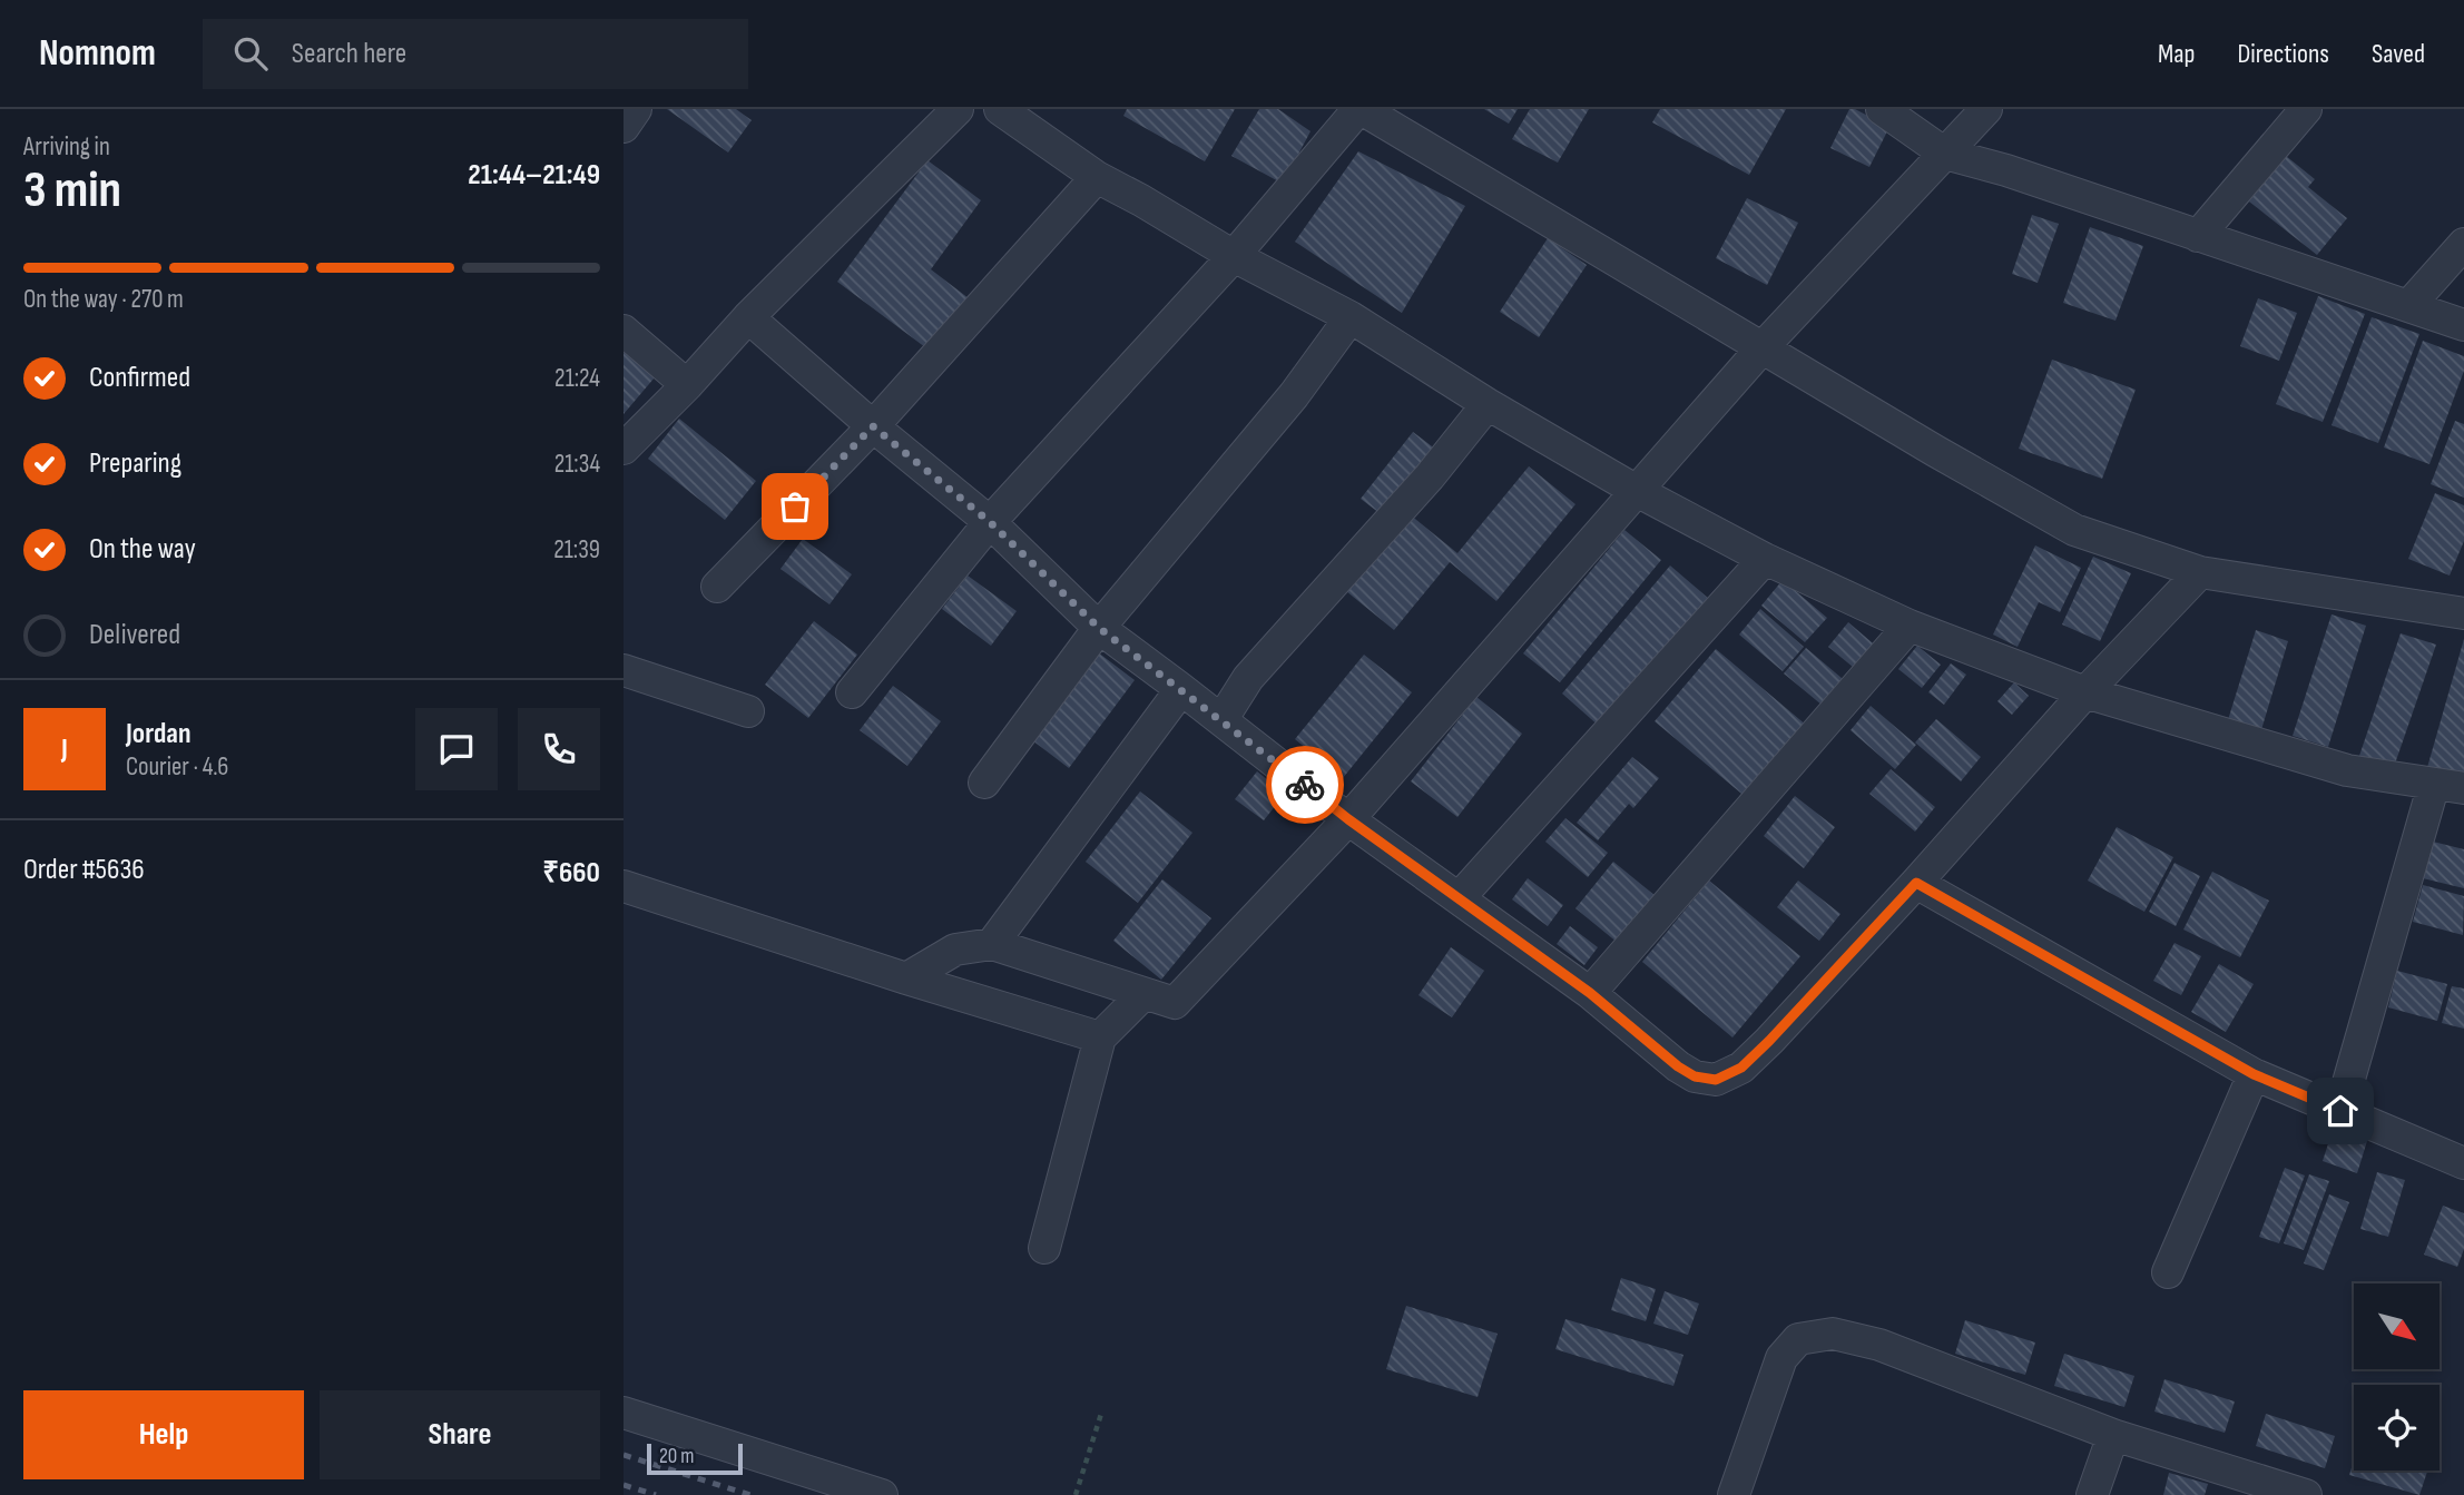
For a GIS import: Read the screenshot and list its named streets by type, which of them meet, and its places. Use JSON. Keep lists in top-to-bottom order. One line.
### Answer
{"scale_bar":"20 m","north":"bottom right","page":{"header":"Nomnom","search":"Search here","nav":["Map","Directions","Saved"],"heading":["3 min","Arriving in","21:44–21:49"],"panel":["Jordan","Courier · 4.6","Order #5636","₹660"],"bar":"On the way · 270 m","list":[["Confirmed","21:24"],["Preparing","21:34"],["On the way","21:39"],"Delivered"],"round":"J","buttons":["Help","Share"],"scale":"20 m"}}
